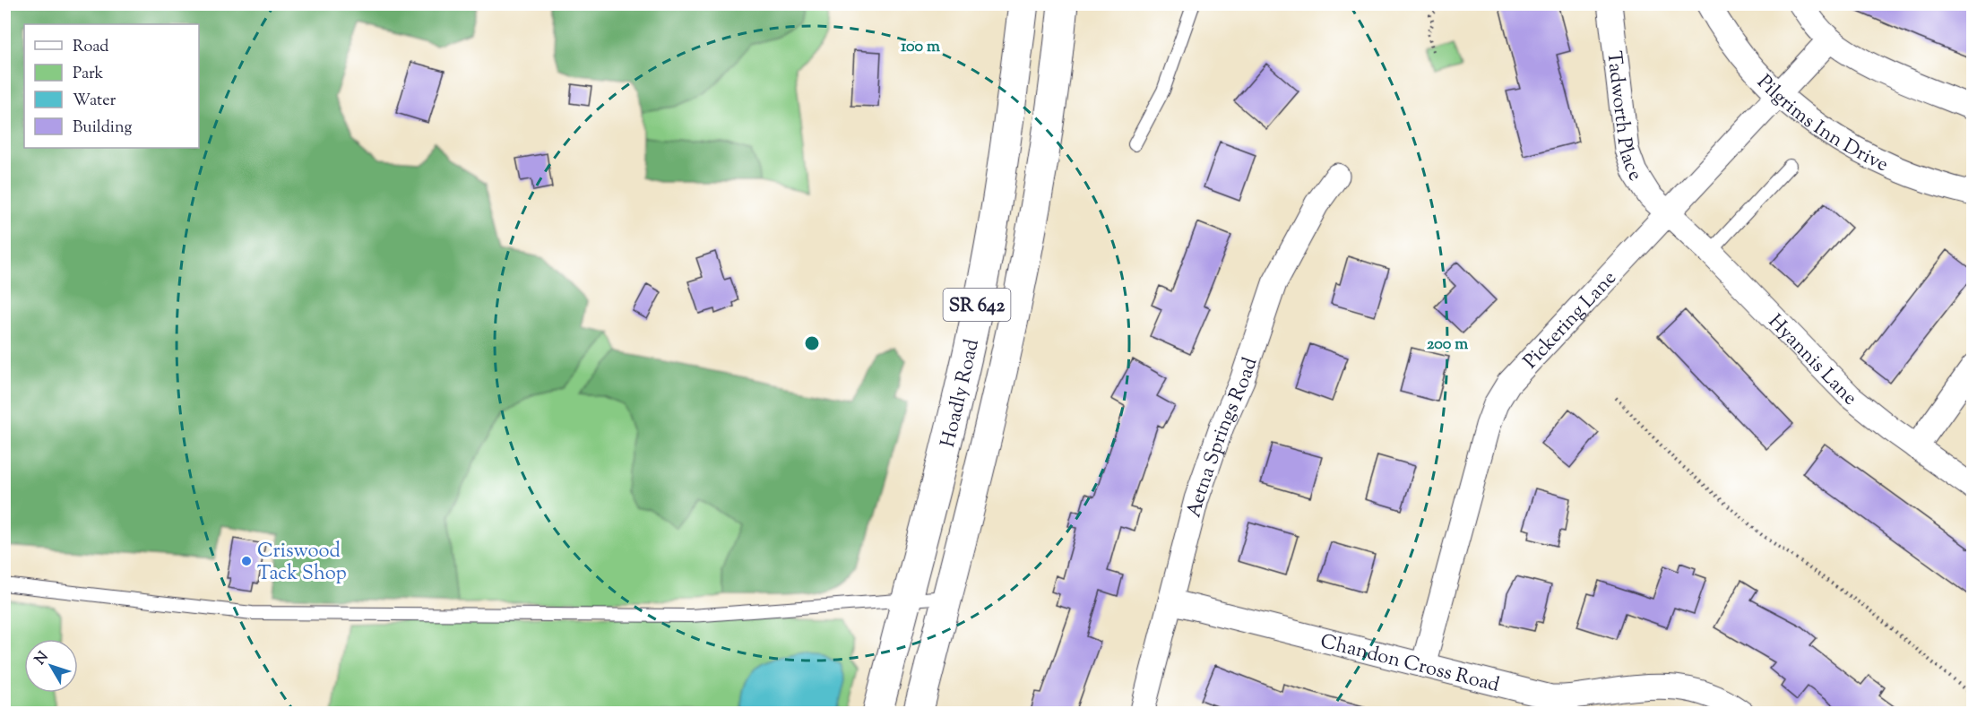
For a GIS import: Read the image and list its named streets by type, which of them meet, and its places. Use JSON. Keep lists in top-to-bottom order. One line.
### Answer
{"streets":{"main road":["SR 642","Hoadly Road"],"street":["Tadworth Place","Pilgrims Inn Drive","Pickering Lane","Hyannis Lane","Aetna Springs Road","Chandon Cross Road"]},"crossings":[["Tadworth Place","Pickering Lane"],["Tadworth Place","Hyannis Lane"],["Pilgrims Inn Drive","Pickering Lane"],["Pickering Lane","Hyannis Lane"],["Pickering Lane","Chandon Cross Road"],["Aetna Springs Road","Chandon Cross Road"]],"places":["Criswood Tack Shop"],"legend":["Road","Park","Water","Building"],"north":"top left","rings":["100 m","200 m"]}
